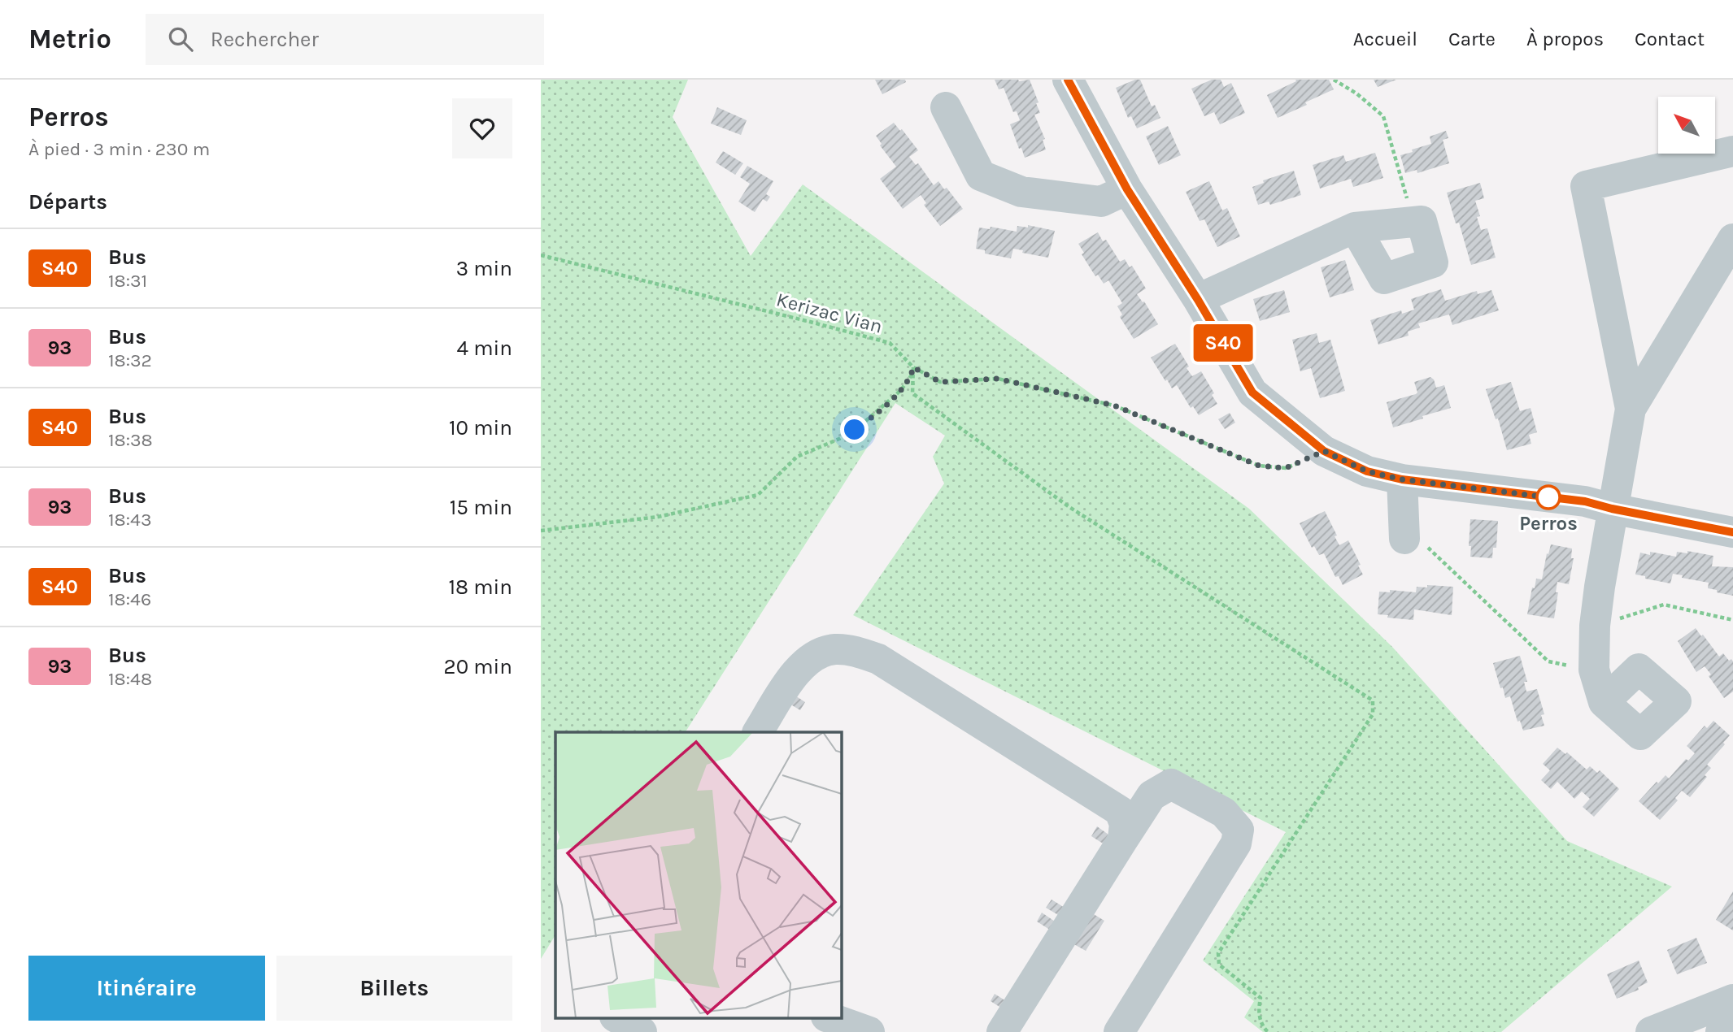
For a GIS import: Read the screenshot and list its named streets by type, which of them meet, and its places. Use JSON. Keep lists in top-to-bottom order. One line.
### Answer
{"streets":{"path":["Kerizac Vian"]},"places":["Perros"],"lines":["bus line S40"],"north":"top left","page":{"header":"Metrio","search":"Rechercher","nav":["Accueil","Carte","À propos","Contact"],"heading":[["Perros","À pied · 3 min · 230 m"],"Départs"],"on_map":"S40","list":[{"mark":"S40","name":"Bus","note":"18:31","value":"3 min"},{"mark":"93","name":"Bus","note":"18:32","value":"4 min"},{"mark":"S40","name":"Bus","note":"18:38","value":"10 min"},{"mark":"93","name":"Bus","note":"18:43","value":"15 min"},{"mark":"S40","name":"Bus","note":"18:46","value":"18 min"},{"mark":"93","name":"Bus","note":"18:48","value":"20 min"}],"buttons":["Itinéraire","Billets"]}}
